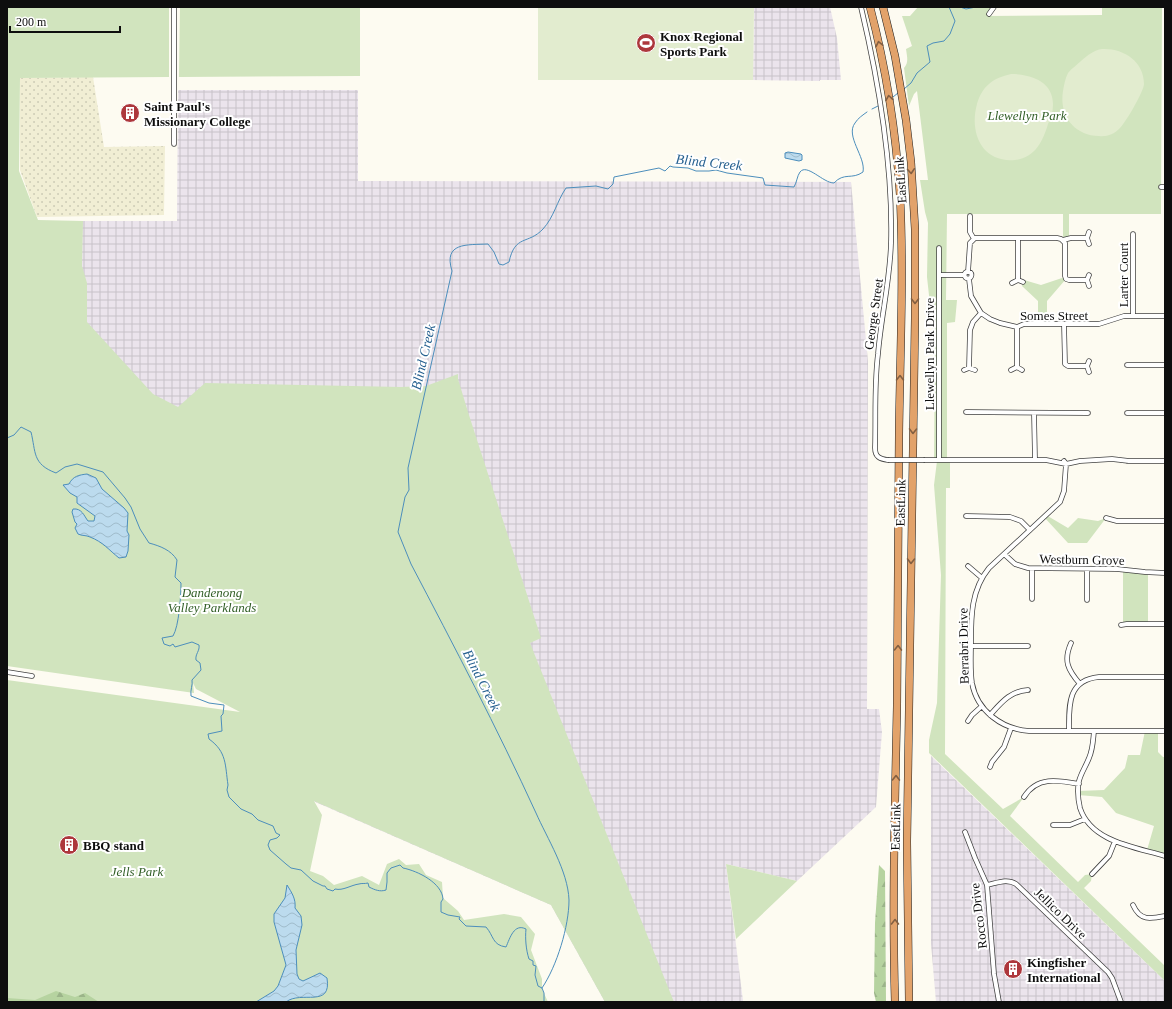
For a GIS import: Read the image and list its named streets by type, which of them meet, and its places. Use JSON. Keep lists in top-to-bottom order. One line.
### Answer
{"streets":{"highway":["EastLink"],"street":["Larter Court","George Street","Somes Street","Llewellyn Park Drive","Westburn Grove","Berrabri Drive","Jellico Drive","Rocco Drive"]},"crossings":[["Larter Court","Somes Street"],["George Street","Llewellyn Park Drive"],["George Street","Berrabri Drive"],["Westburn Grove","Berrabri Drive"],["Jellico Drive","Rocco Drive"]],"water":["Blind Creek"],"parks":["Llewellyn Park","Dandenong Valley Parklands","Jells Park"],"places":{"sports":["Knox Regional Sports Park"],"building":["Saint Paul's Missionary College","BBQ stand","Kingfisher International"]},"scale_bar":"200 m"}
